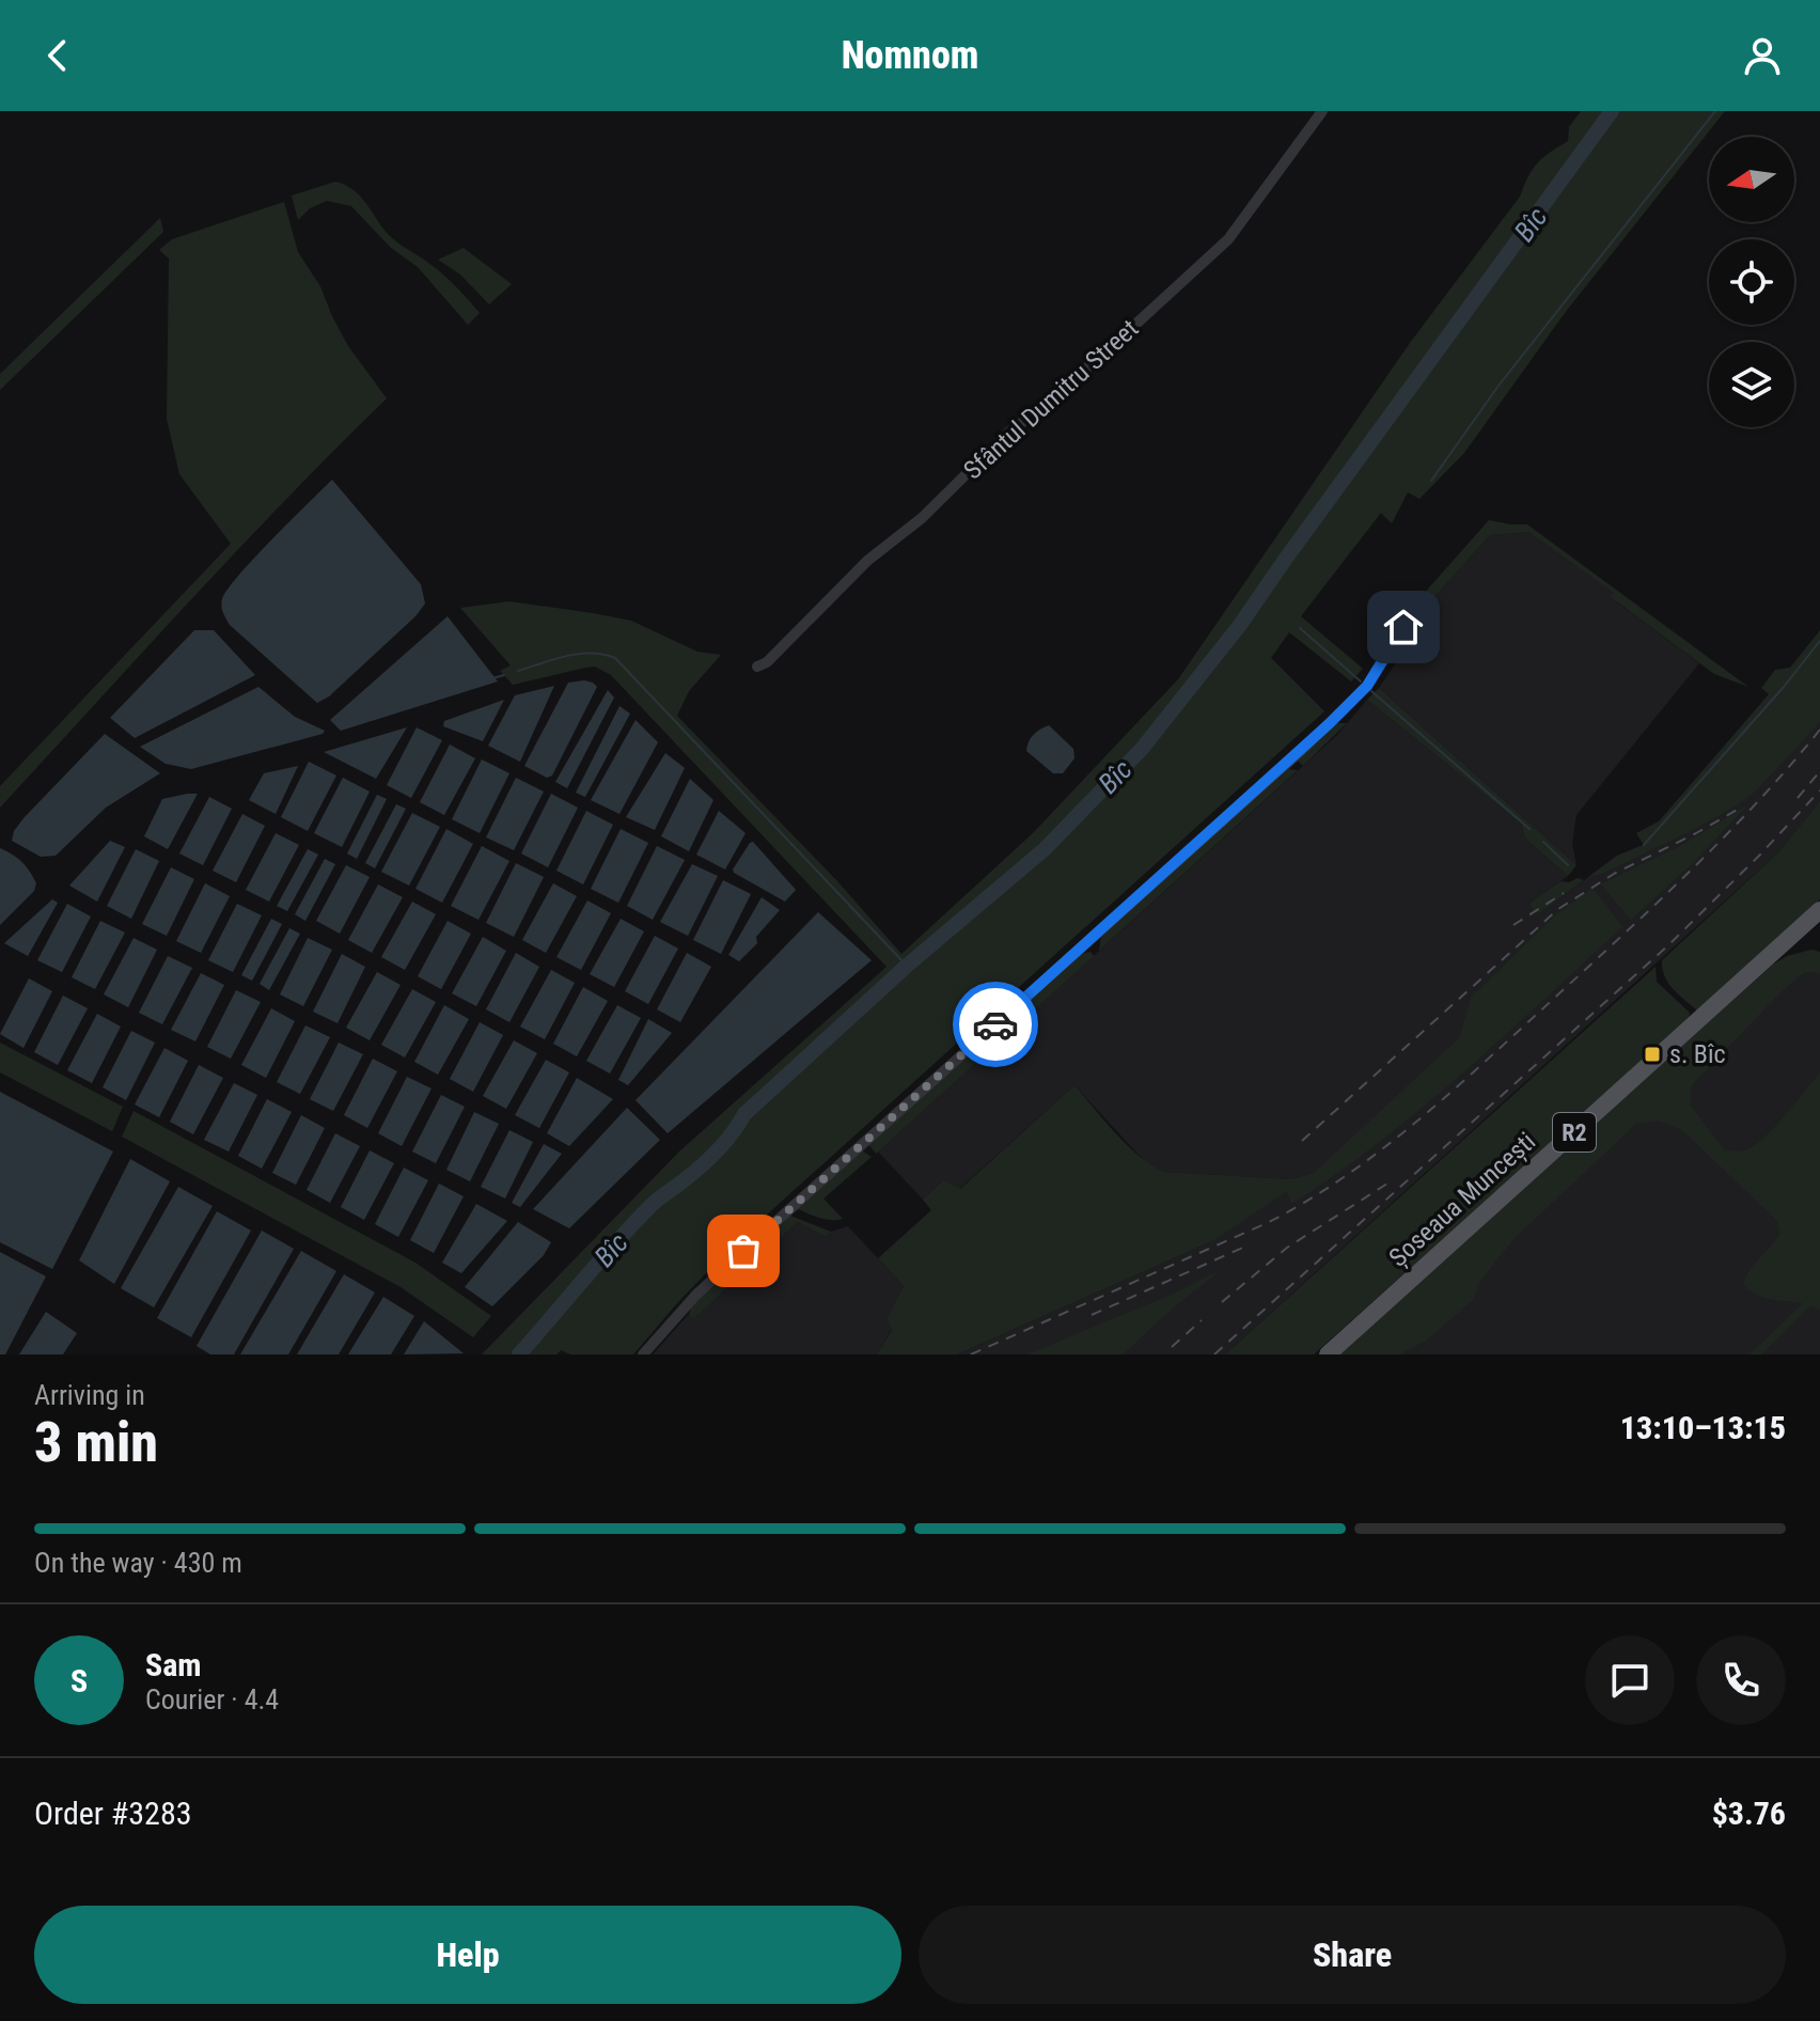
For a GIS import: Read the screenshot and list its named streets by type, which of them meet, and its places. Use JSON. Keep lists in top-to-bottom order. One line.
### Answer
{"streets":{"main road":["R2","Șoseaua Muncești"],"street":["Sfântul Dumitru Street"]},"water":["Bîc"],"places":{"transit":["s. Bîc"]},"north":"left","page":{"header":"Nomnom","heading":["3 min","Arriving in","13:10–13:15"],"panel":["Sam","Courier · 4.4","Order #3283","$3.76"],"bar":"On the way · 430 m","round":"S","buttons":["Help","Share"]}}
